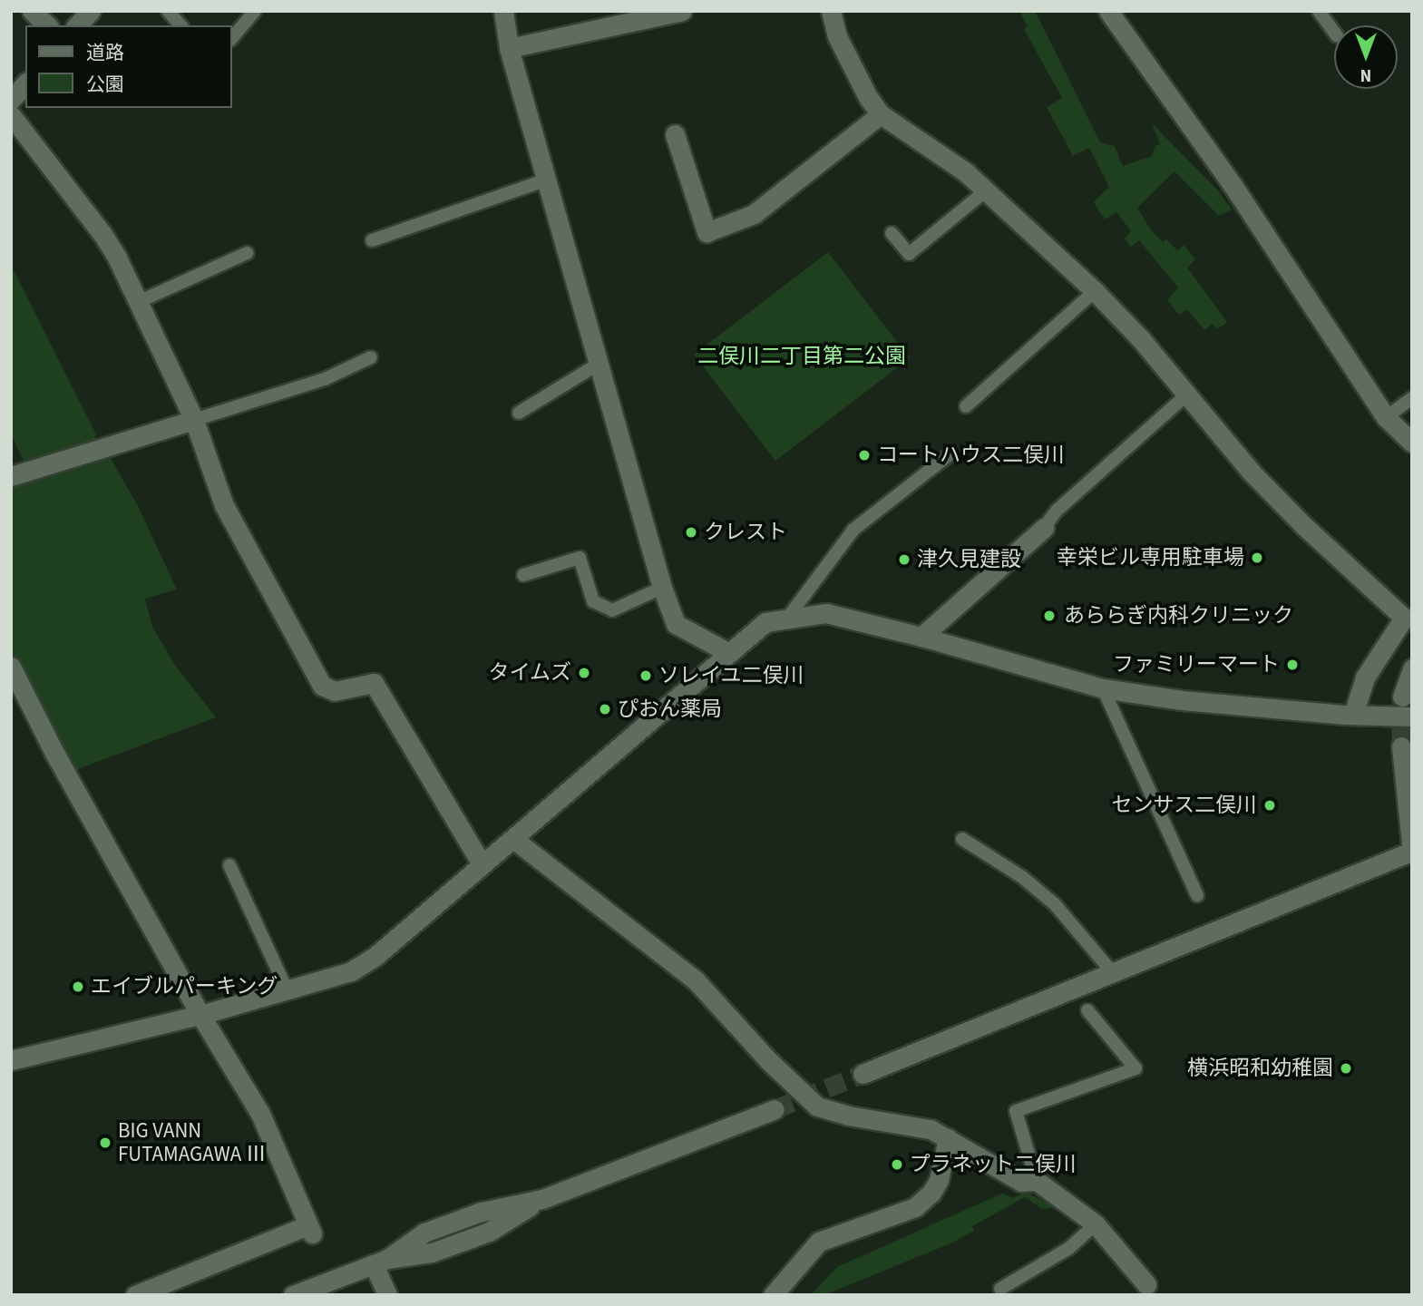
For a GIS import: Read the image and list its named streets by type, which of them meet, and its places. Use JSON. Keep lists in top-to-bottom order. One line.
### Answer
{"parks":["二俣川二丁目第二公園"],"places":["コートハウス二俣川","クレスト","幸栄ビル専用駐車場","津久見建設","あららぎ内科クリニック","ファミリーマート","タイムズ","ソレイユ二俣川","ぴおん薬局","センサス二俣川","エイブルパーキング","横浜昭和幼稚園","BIG VANN FUTAMAGAWA Ⅲ","プラネット二俣川"],"legend":["道路","公園"],"north":"bottom"}
